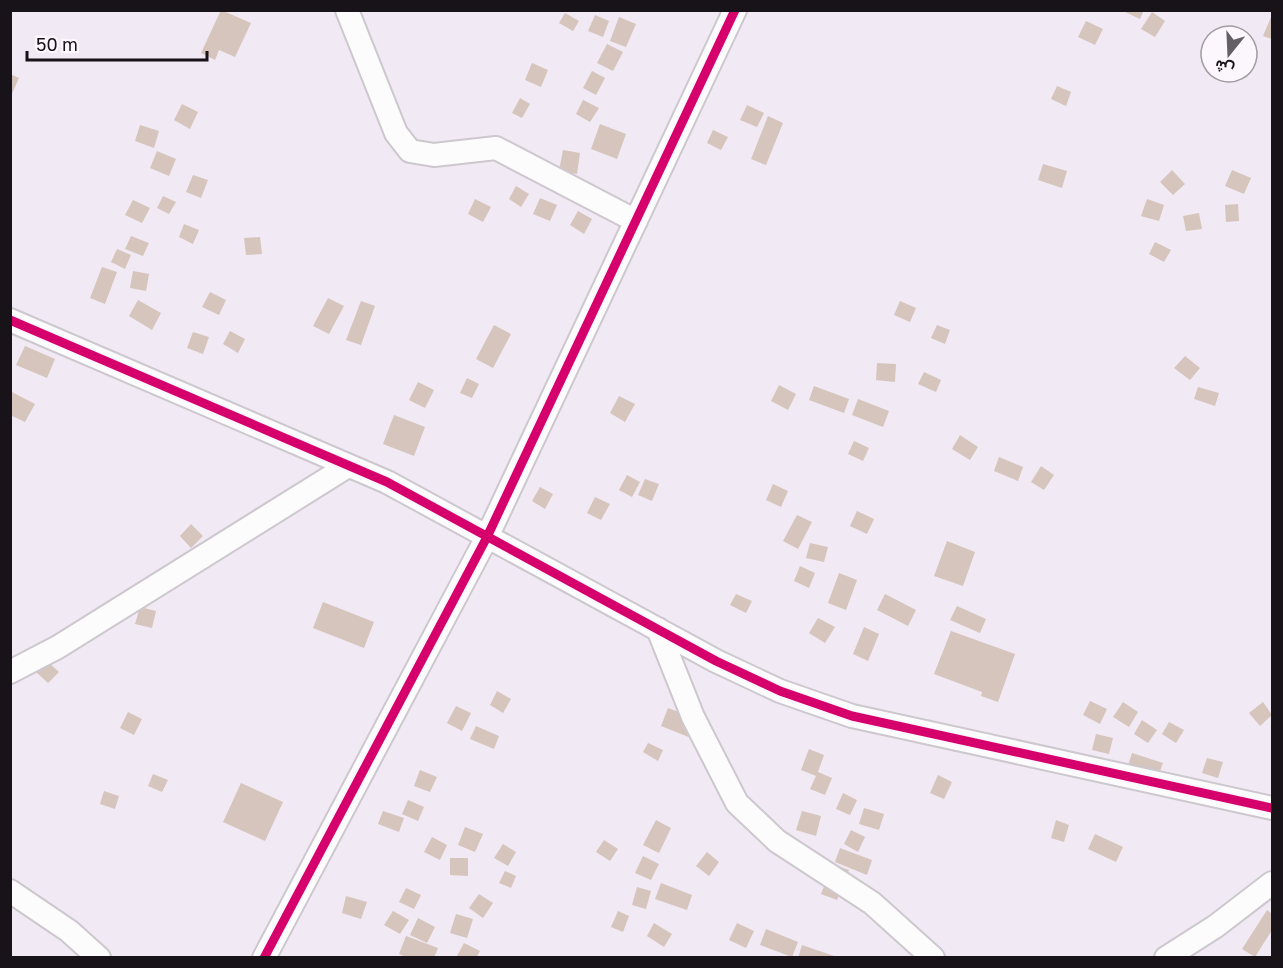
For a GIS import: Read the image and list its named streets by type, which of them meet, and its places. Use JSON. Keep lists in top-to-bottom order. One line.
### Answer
{"scale_bar":"50 m","north":"bottom"}
